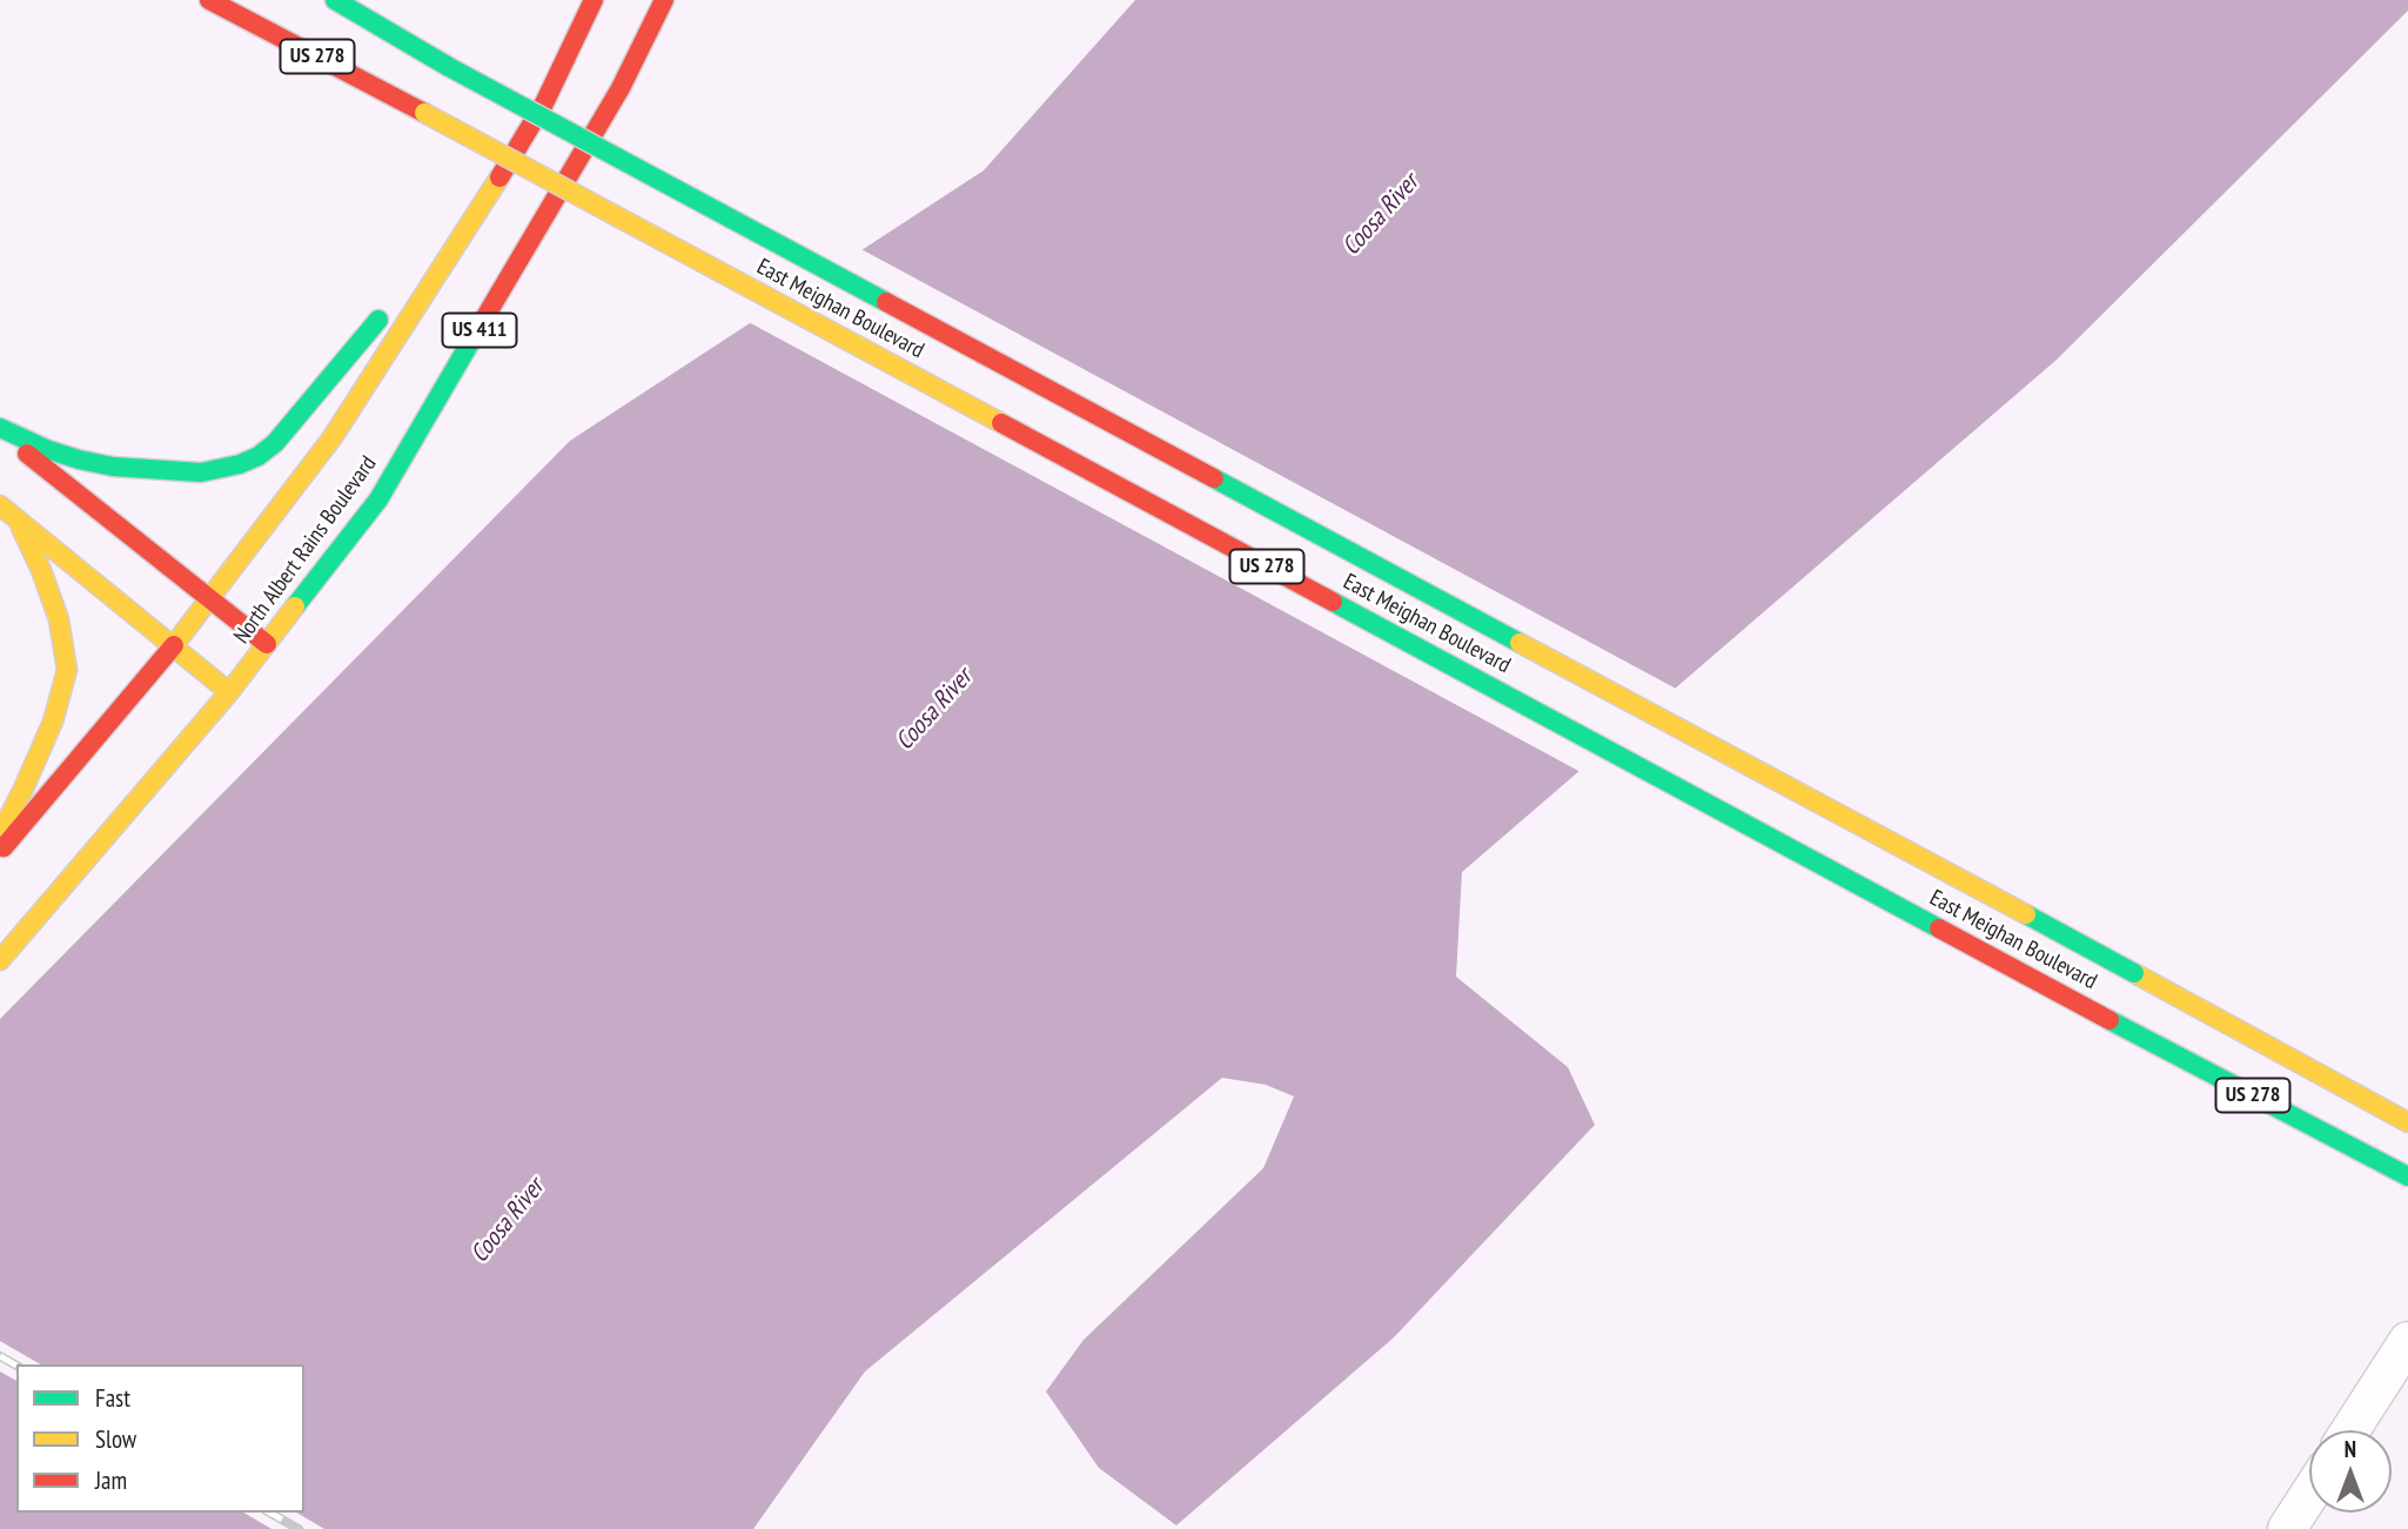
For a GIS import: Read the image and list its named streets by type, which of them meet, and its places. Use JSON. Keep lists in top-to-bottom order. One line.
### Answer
{"streets":{"main road":["US 278","East Meighan Boulevard","US 411","North Albert Rains Boulevard"]},"water":["Coosa River"],"legend":["Fast","Slow","Jam"],"north":"top"}
